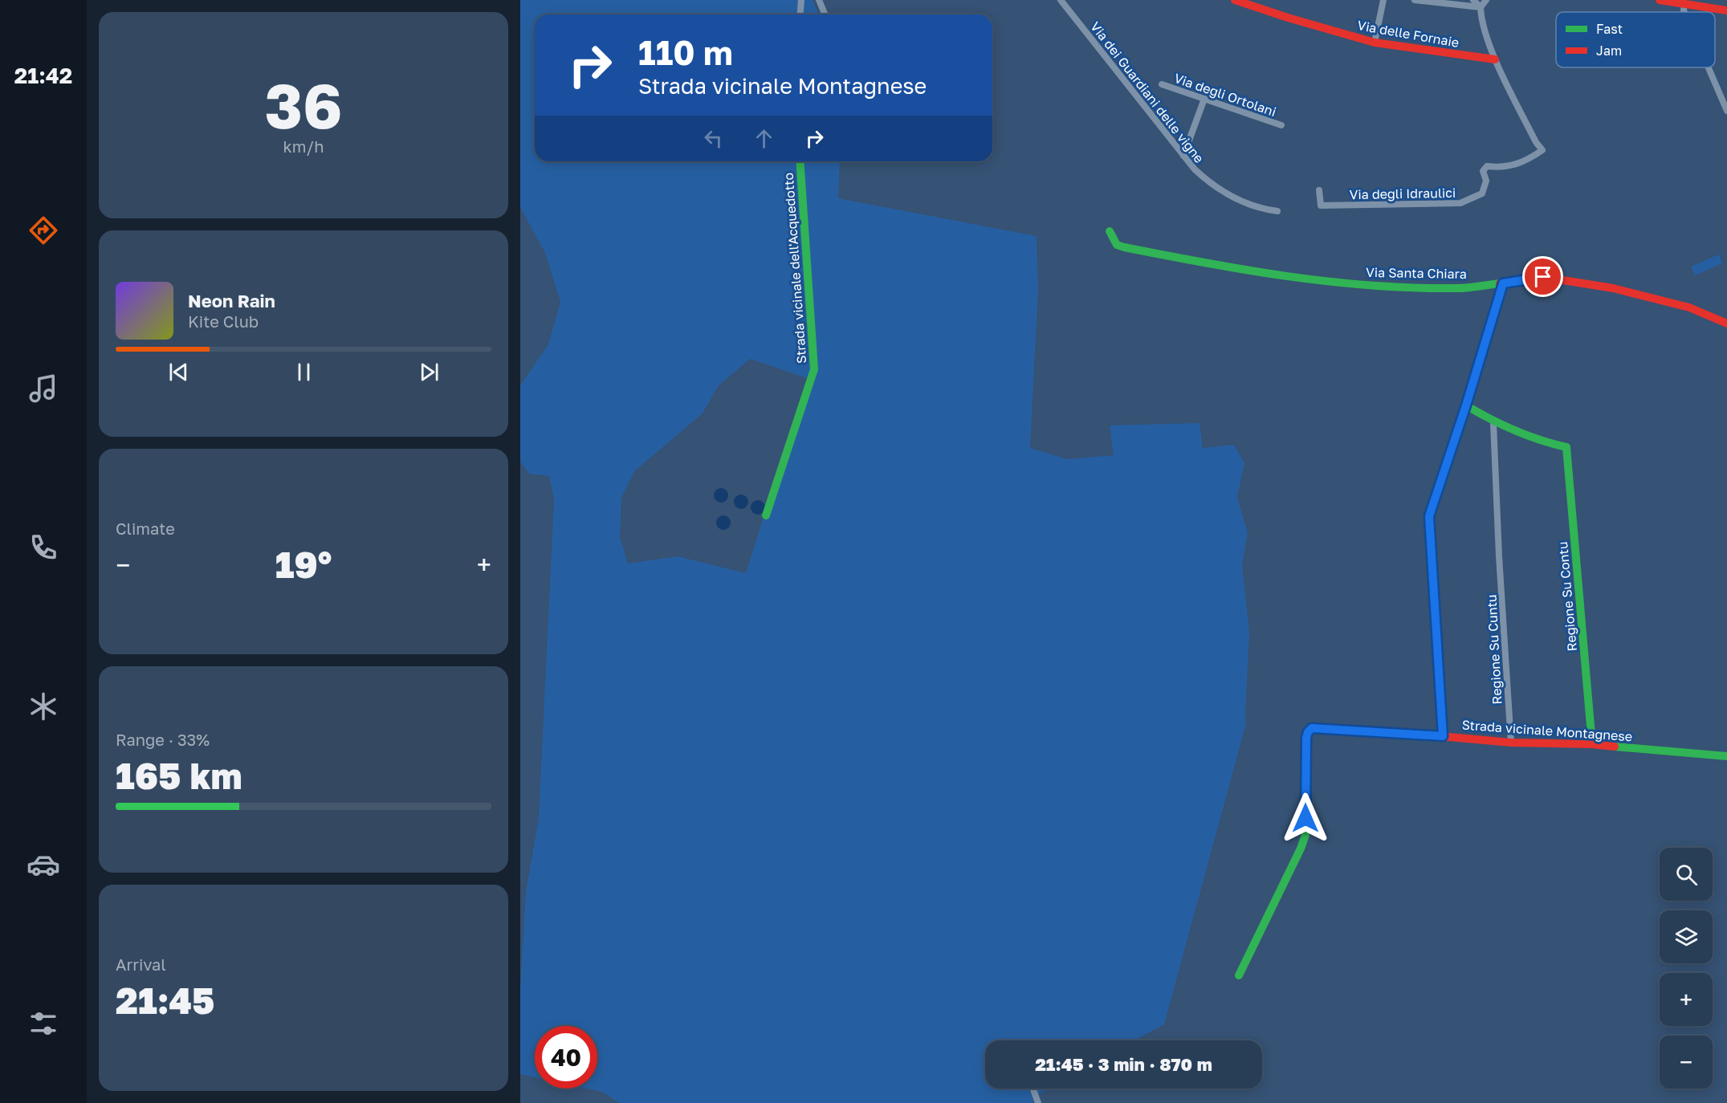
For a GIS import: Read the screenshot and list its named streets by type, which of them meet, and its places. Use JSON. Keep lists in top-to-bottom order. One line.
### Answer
{"streets":{"street":["Via delle Fornaie","Via dei Guardiani delle vigne","Via degli Ortolani","Via degli Idraulici","Strada vicinale dell'Acquedotto","Via Santa Chiara","Regione Su Contu","Regione Su Cuntu","Strada vicinale Montagnese"]},"crossings":[["Via delle Fornaie","Via degli Idraulici"],["Regione Su Contu","Regione Su Cuntu"],["Regione Su Contu","Strada vicinale Montagnese"],["Regione Su Cuntu","Strada vicinale Montagnese"]],"legend":["Fast","Jam"],"page":{"tabs":"21:42","tile":[["36","km/h"],"Climate",["Range · 33%","165 km"],["Arrival","21:45"]],"turn":["110 m","Strada vicinale Montagnese"],"song":["Neon Rain","Kite Club"],"heat":["−","19°","+"],"map_buttons":["+","−"],"limit":"40","trip":"21:45 · 3 min · 870 m"}}
